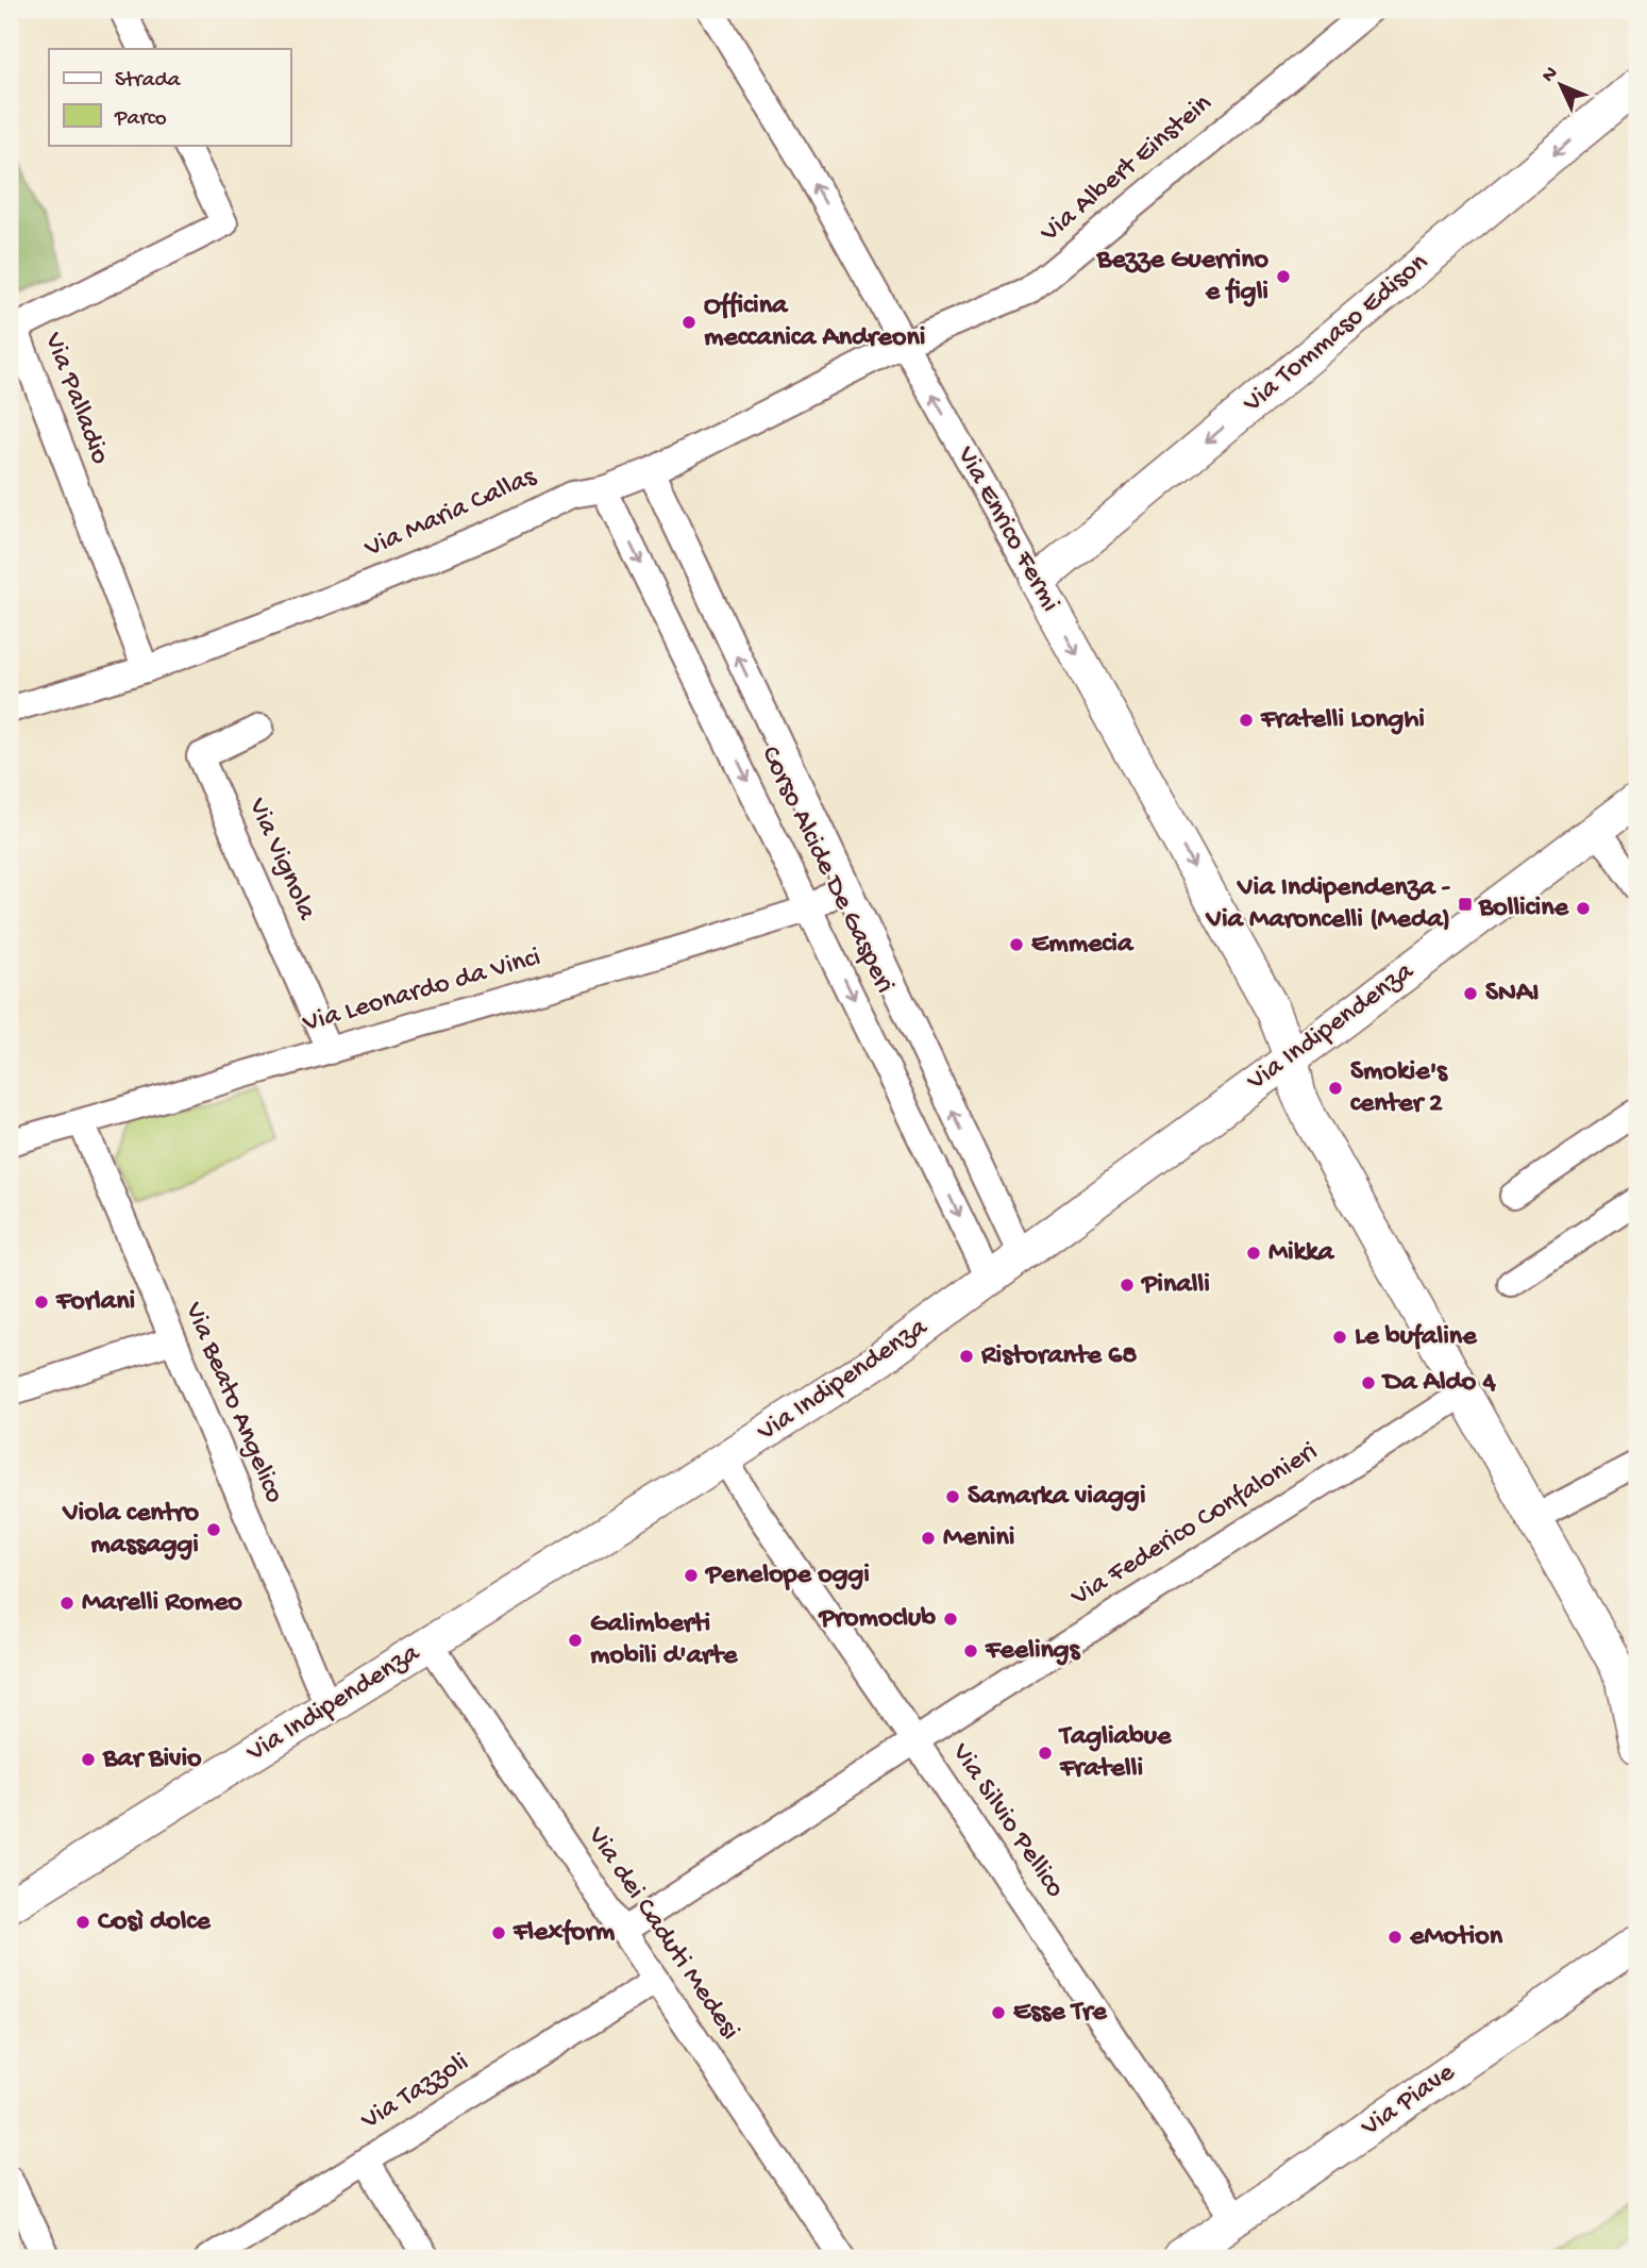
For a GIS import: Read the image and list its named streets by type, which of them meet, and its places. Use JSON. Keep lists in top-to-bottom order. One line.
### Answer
{"streets":{"street":["Via Albert Einstein","Via Tommaso Edison","Via Palladio","Via Maria Callas","Via Enrico Fermi","Via Vignola","Corso Alcide De Gasperi","Via Leonardo da Vinci","Via Indipendenza","Via Beato Angelico","Via Federico Confalonieri","Via Silvio Pellico","Via dei Caduti Medesi","Via Tazzoli","Via Piave"]},"crossings":[["Via Albert Einstein","Via Maria Callas"],["Via Albert Einstein","Via Enrico Fermi"],["Via Tommaso Edison","Via Enrico Fermi"],["Via Palladio","Via Maria Callas"],["Via Maria Callas","Via Enrico Fermi"],["Via Maria Callas","Corso Alcide De Gasperi"],["Via Enrico Fermi","Via Indipendenza"],["Via Enrico Fermi","Via Federico Confalonieri"],["Via Vignola","Via Leonardo da Vinci"],["Corso Alcide De Gasperi","Via Leonardo da Vinci"],["Corso Alcide De Gasperi","Via Indipendenza"],["Via Leonardo da Vinci","Via Beato Angelico"],["Via Indipendenza","Via Beato Angelico"],["Via Indipendenza","Via Silvio Pellico"],["Via Indipendenza","Via dei Caduti Medesi"],["Via Federico Confalonieri","Via Silvio Pellico"],["Via Federico Confalonieri","Via dei Caduti Medesi"],["Via Silvio Pellico","Via Piave"],["Via dei Caduti Medesi","Via Tazzoli"]],"one_way":["Via Tommaso Edison"],"places":{"other":["Bezze Guerrino e figli","Officina meccanica Andreoni","Fratelli Longhi","Bollicine","Emmecia","SNAI","Smokie's center 2","Mikka","Pinalli","Forlani","Le bufaline","Ristorante 68","Da Aldo 4","Samarka viaggi","Viola centro massaggi","Menini","Penelope oggi","Marelli Romeo","Promoclub","Galimberti mobili d'arte","Feelings","Tagliabue Fratelli","Bar Bivio","Così dolce","Flexform","eMotion","Esse Tre"],"transit":["Via Indipendenza - Via Maroncelli (Meda)"]},"legend":["Strada","Parco"],"north":"top left"}
